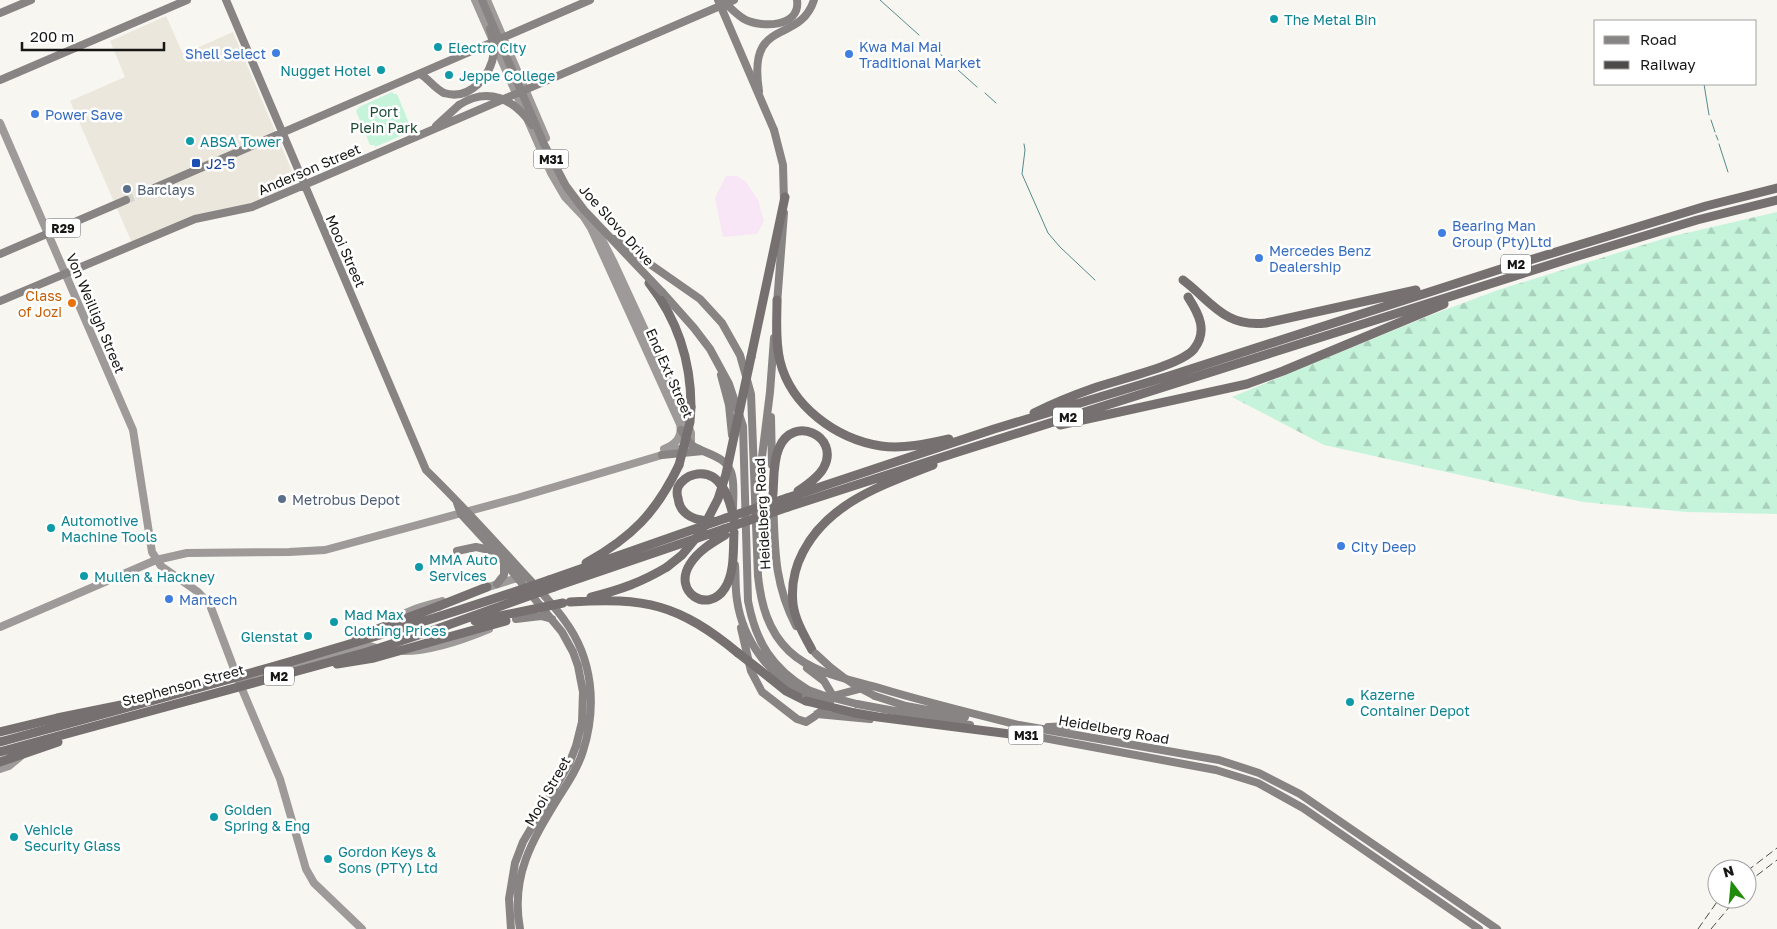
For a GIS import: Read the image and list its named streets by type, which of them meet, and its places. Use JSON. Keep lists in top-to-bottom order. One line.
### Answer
{"streets":{"highway":["M2"],"main road":["M31","Anderson Street","Joe Slovo Drive","R29","Mooi Street","Heidelberg Road"],"street":["Von Weilligh Street","End Ext Street","Stephenson Street"]},"crossings":[["M31","Heidelberg Road"],["Anderson Street","Mooi Street"],["Anderson Street","Von Weilligh Street"],["Anderson Street","End Ext Street"],["Joe Slovo Drive","Heidelberg Road"],["R29","Von Weilligh Street"],["Mooi Street","Stephenson Street"]],"parks":["Port Plein Park"],"places":{"other":["The Metal Bin","Electro City","Shell Select","Kwa Mai Mai Traditional Market","Nugget Hotel","Jeppe College","Power Save","ABSA Tower","Barclays","Bearing Man Group (Pty)Ltd","Mercedes Benz Dealership","Class of Jozi","Metrobus Depot","Automotive Machine Tools","City Deep","MMA Auto Services","Mullen & Hackney","Mantech","Mad Max Clothing Prices","Glenstat","Kazerne Container Depot","Golden Spring & Eng","Vehicle Security Glass","Gordon Keys & Sons (PTY) Ltd"],"transit":["J2-5"]},"legend":["Road","Railway"],"scale_bar":"200 m","north":"top"}
